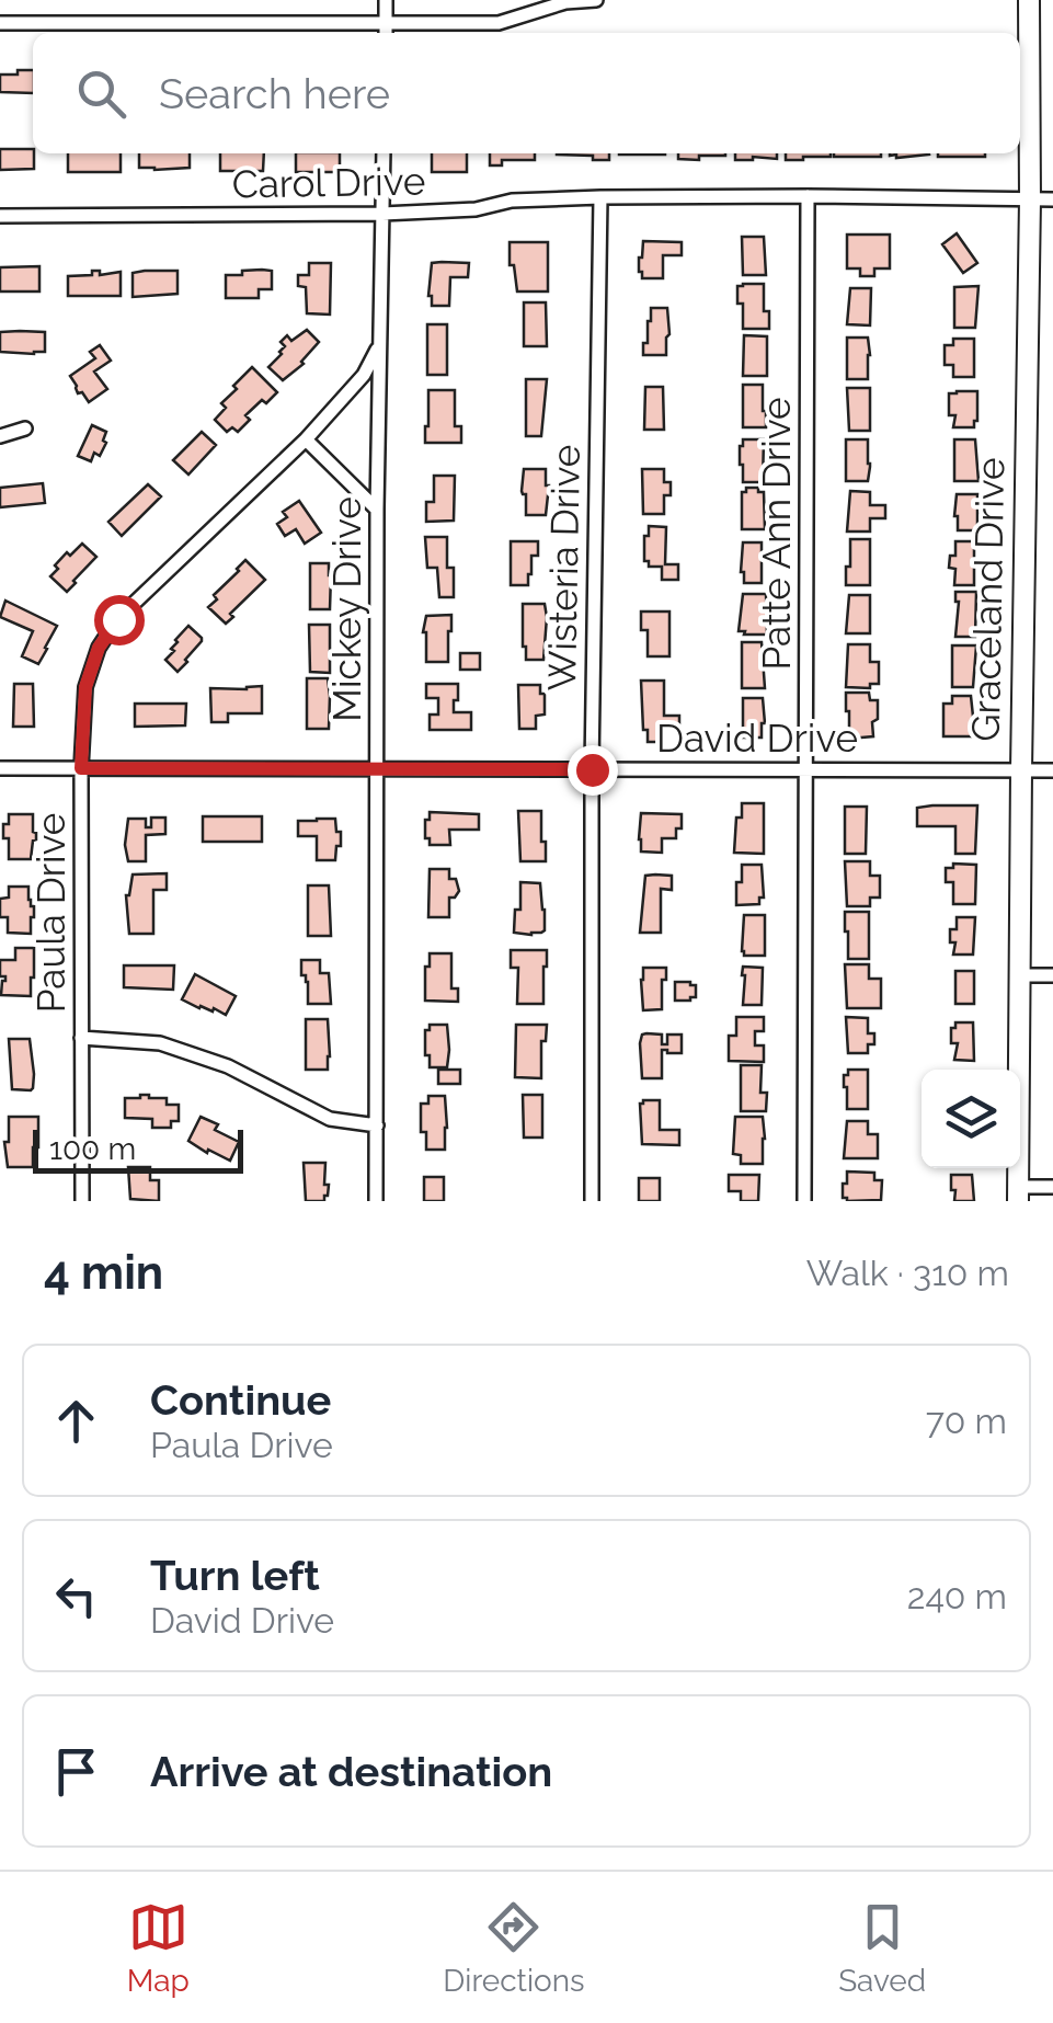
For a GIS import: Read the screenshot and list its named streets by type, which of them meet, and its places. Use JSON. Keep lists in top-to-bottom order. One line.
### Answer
{"streets":{"street":["Carol Drive","Patte Ann Drive","Wisteria Drive","Graceland Drive","Mickey Drive","David Drive","Paula Drive"]},"crossings":[["Carol Drive","Patte Ann Drive"],["Carol Drive","Wisteria Drive"],["Carol Drive","Graceland Drive"],["Carol Drive","Mickey Drive"],["Patte Ann Drive","David Drive"],["Wisteria Drive","David Drive"],["Graceland Drive","David Drive"],["Mickey Drive","David Drive"],["Mickey Drive","Paula Drive"],["David Drive","Paula Drive"]],"scale_bar":"100 m","page":{"search":"Search here","scale":"100 m","heading":["4 min","Walk · 310 m"],"list":[["Continue","Paula Drive","70 m"],["Turn left","David Drive","240 m"],"Arrive at destination"],"nav":["Map","Directions","Saved"]}}
